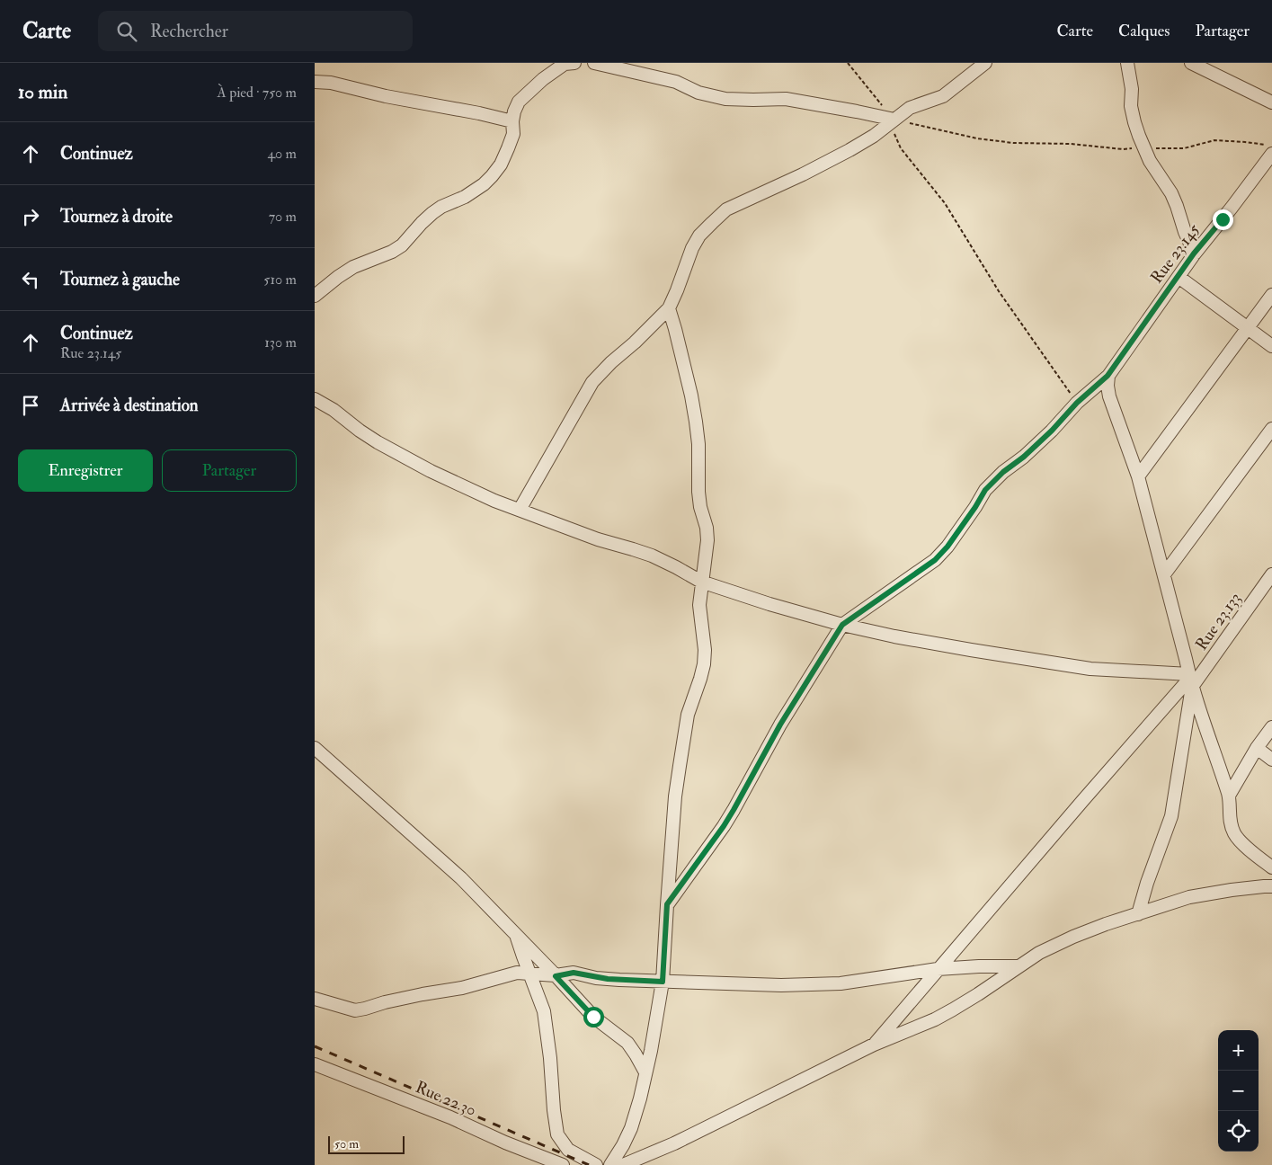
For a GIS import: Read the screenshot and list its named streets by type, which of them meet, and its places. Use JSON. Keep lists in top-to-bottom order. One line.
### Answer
{"streets":{"street":["Rue 23.145","Rue 23.133","Rue 22.30"]},"scale_bar":"50 m","page":{"header":"Carte","search":"Rechercher","nav":["Carte","Calques","Partager"],"heading":["10 min","À pied · 750 m"],"list":[["Continuez","40 m"],["Tournez à droite","70 m"],["Tournez à gauche","510 m"],["Continuez","Rue 23.145","130 m"],"Arrivée à destination"],"buttons":["Enregistrer","Partager"],"map_buttons":["+","−"],"scale":"50 m"}}
